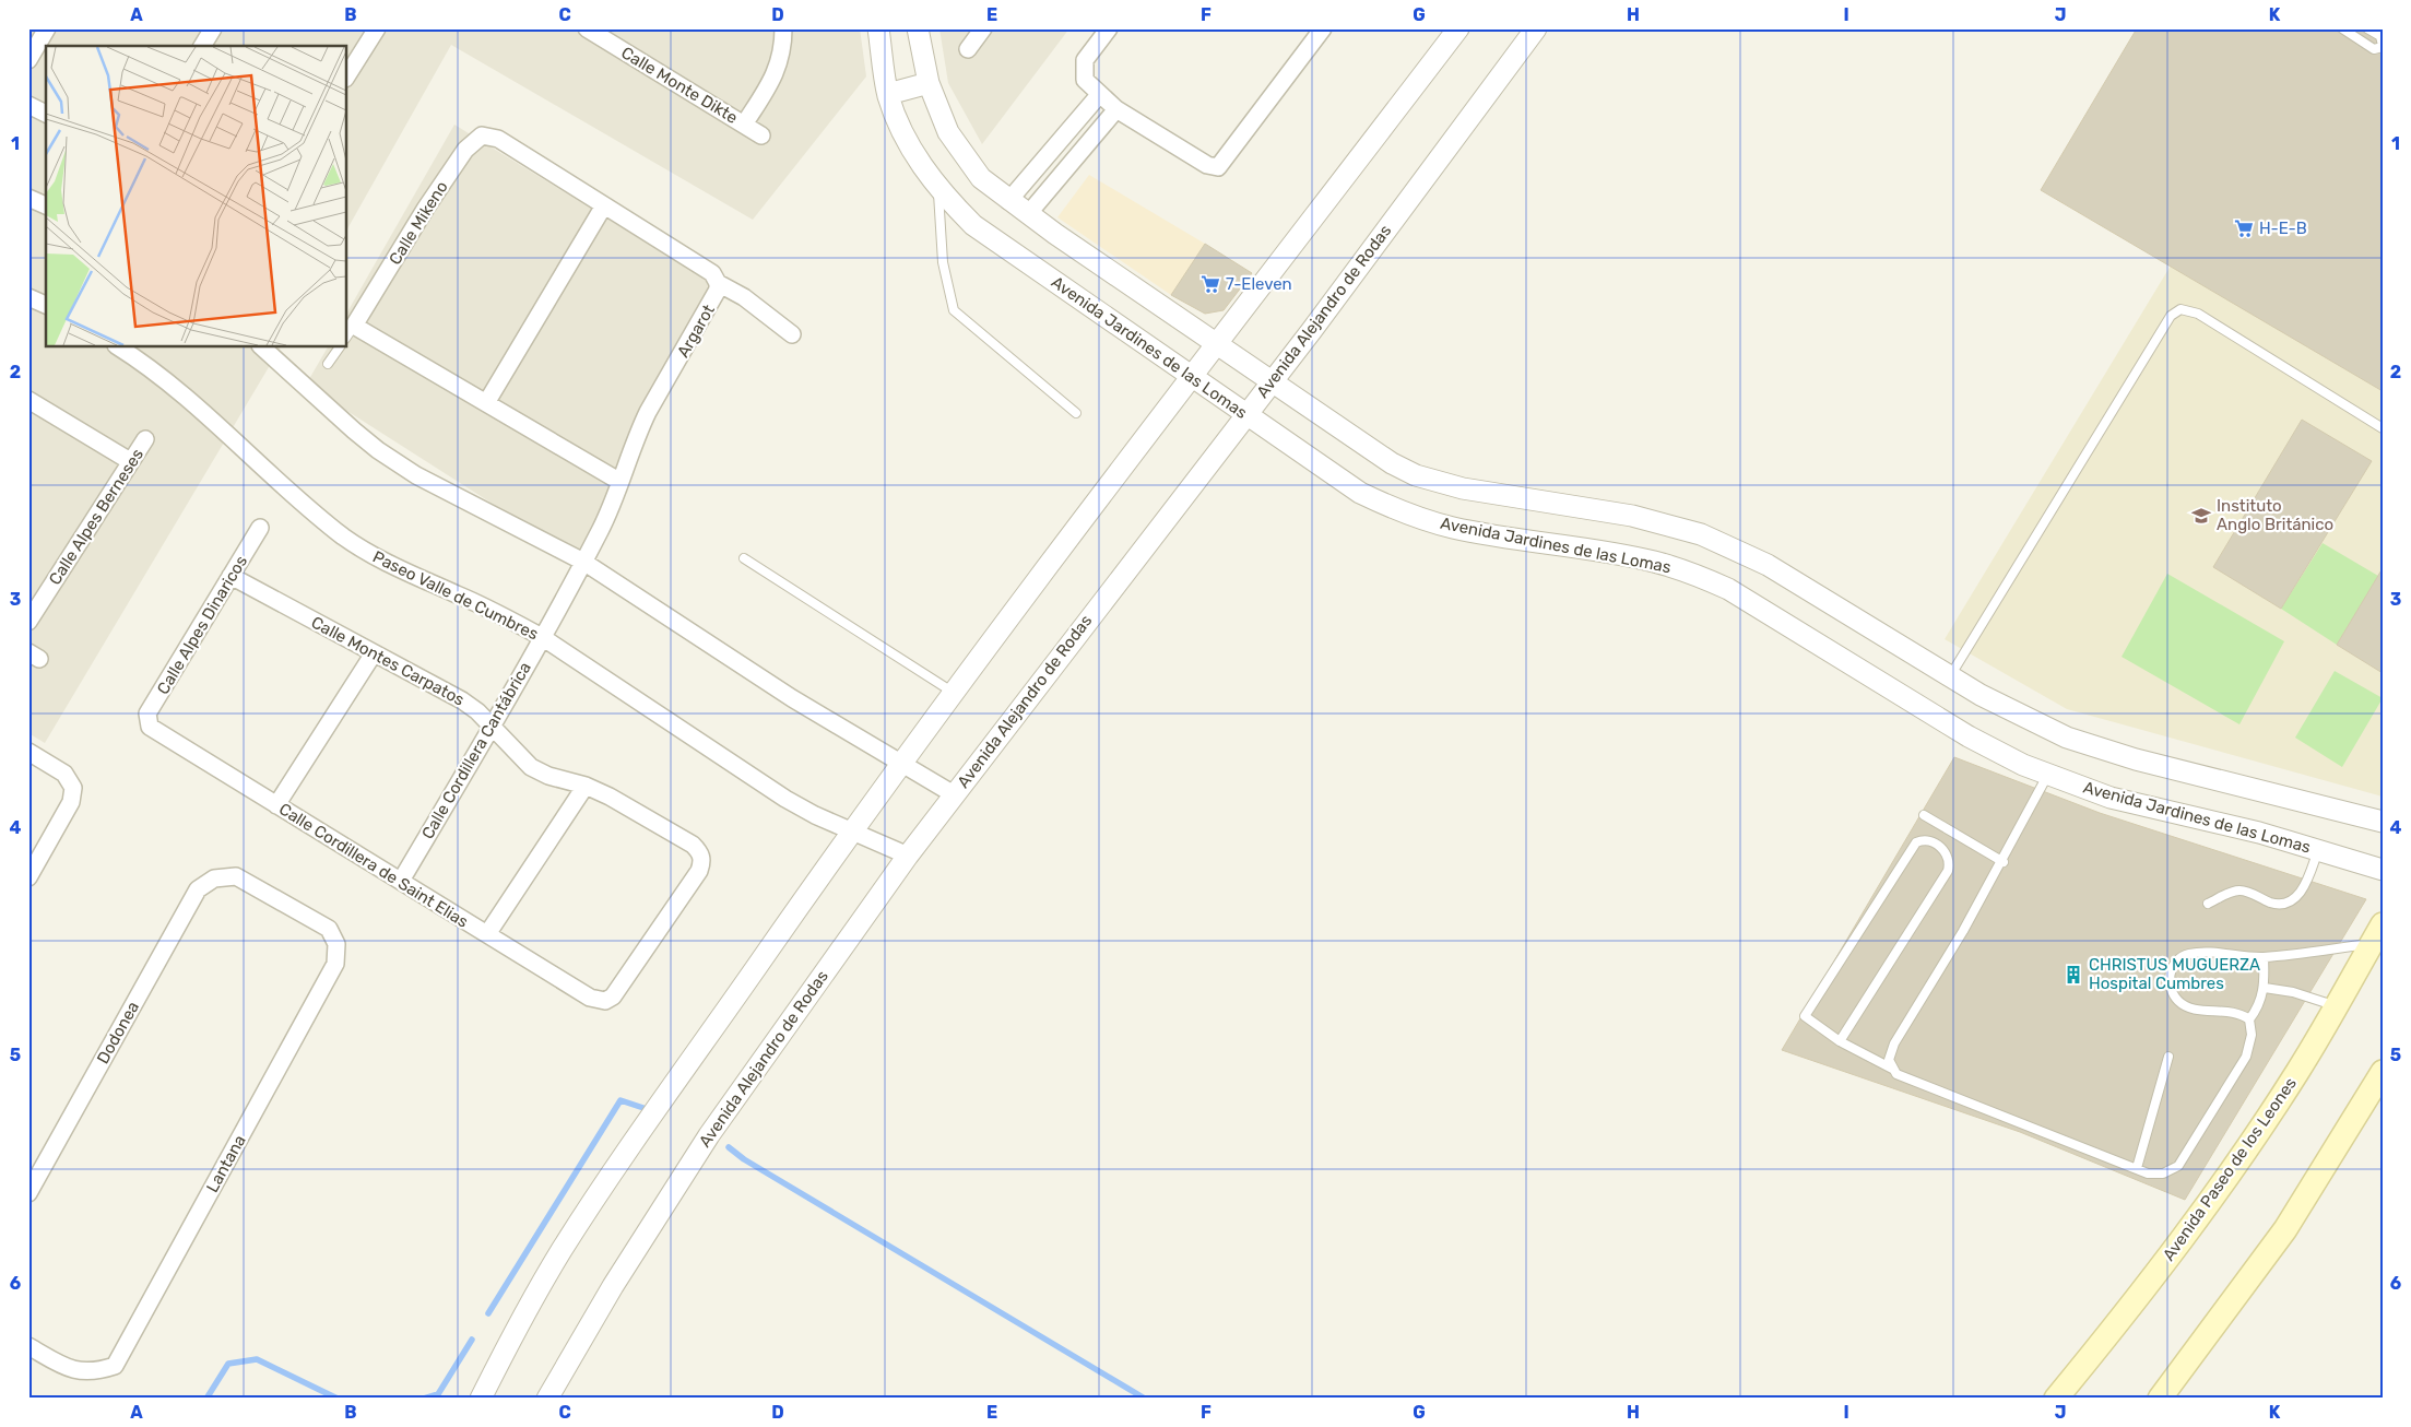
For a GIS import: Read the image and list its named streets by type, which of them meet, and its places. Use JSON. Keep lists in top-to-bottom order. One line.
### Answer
{"streets":{"main road":["Avenida Paseo de los Leones"],"street":["Calle Monte Dikte","Calle Mikeno","Avenida Alejandro de Rodas","Argarot","Avenida Jardines de las Lomas","Calle Alpes Berneses","Paseo Valle de Cumbres","Calle Alpes Dinaricos","Calle Montes Carpatos","Calle Cordillera Cantábrica","Calle Cordillera de Saint Elias","Dodonea","Lantana"]},"crossings":[["Calle Mikeno","Argarot"],["Avenida Alejandro de Rodas","Avenida Jardines de las Lomas"],["Avenida Alejandro de Rodas","Paseo Valle de Cumbres"],["Argarot","Calle Cordillera Cantábrica"],["Paseo Valle de Cumbres","Calle Cordillera Cantábrica"],["Calle Alpes Dinaricos","Calle Montes Carpatos"],["Calle Alpes Dinaricos","Calle Cordillera de Saint Elias"],["Calle Montes Carpatos","Calle Cordillera Cantábrica"],["Calle Montes Carpatos","Calle Cordillera de Saint Elias"],["Calle Cordillera Cantábrica","Calle Cordillera de Saint Elias"],["Dodonea","Lantana"]],"places":{"supermarket":["H-E-B","7-Eleven"],"school or university":["Instituto Anglo Británico"],"building":["CHRISTUS MUGUERZA Hospital Cumbres"]},"grid":{"columns":["A","B","C","D","E","F","G","H","I","J","K"],"rows":["1","2","3","4","5","6"]}}
